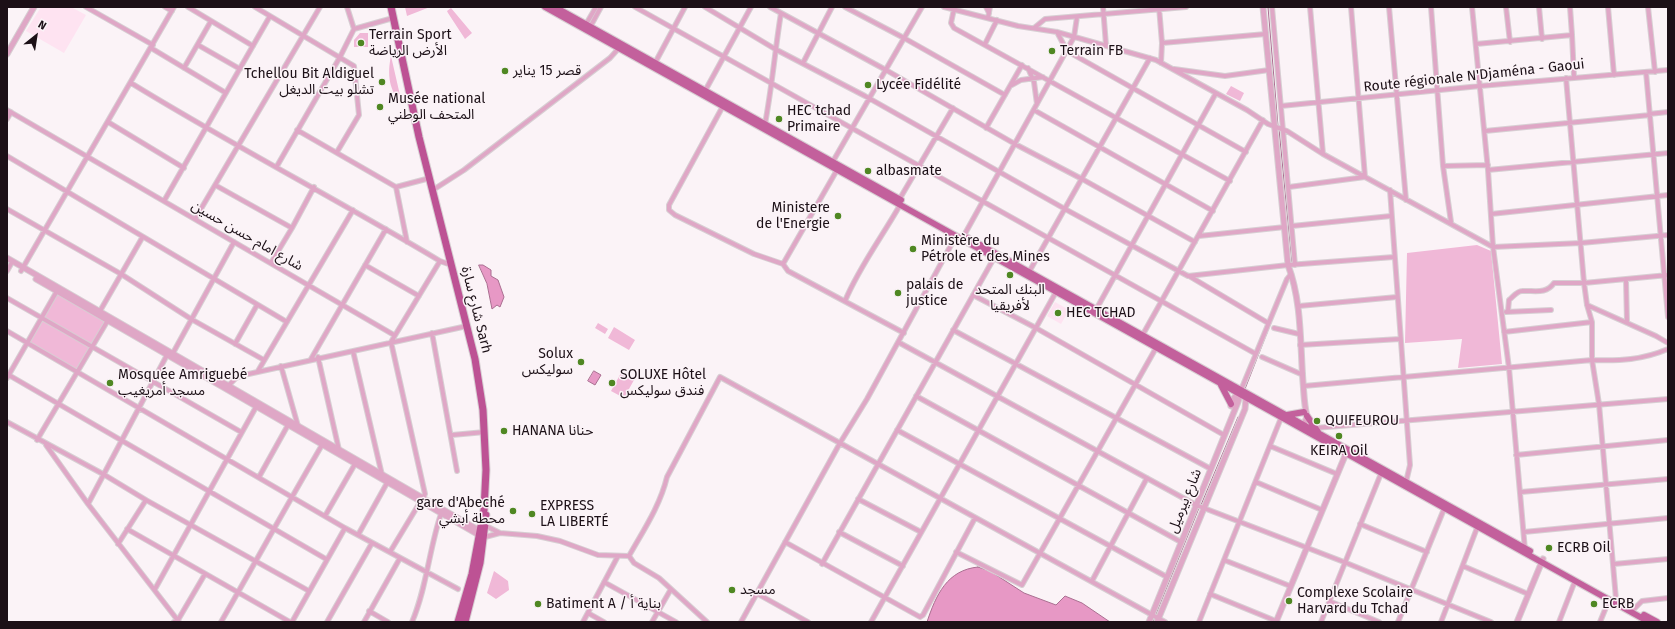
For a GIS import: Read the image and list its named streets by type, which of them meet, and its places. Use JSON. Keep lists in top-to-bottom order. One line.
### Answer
{"streets":{"highway":["شارع سارة Sarh"],"street":["Route régionale N'Djaména - Gaoui","شارع امام حسن حسين","شارع بيرميل"]},"places":["Terrain Sport الأرض الرياضة","Terrain FB","قصر 15 يناير","Tchellou Bit Aldiguel تشلو بيت الديغل","Lycée Fidélité","Musée national المتحف الوطني","HEC tchad Primaire","albasmate","Ministere de l'Energie","Ministère du Pétrole et des Mines","البنك المتحد لأفريقيا","palais de justice","HEC TCHAD","Solux سوليكس","Mosquée Amriguebé مسجد أمريغيب","SOLUXE Hôtel فندق سوليكس","QUIFEUROU","HANANA حنانا","KEIRA Oil","gare d'Abeché محطة أبشي","EXPRESS LA LIBERTÉ","ECRB Oil","مسجد","Complexe Scolaire Harvard du Tchad","Batiment A / بناية أ","ECRB"],"north":"top right"}
